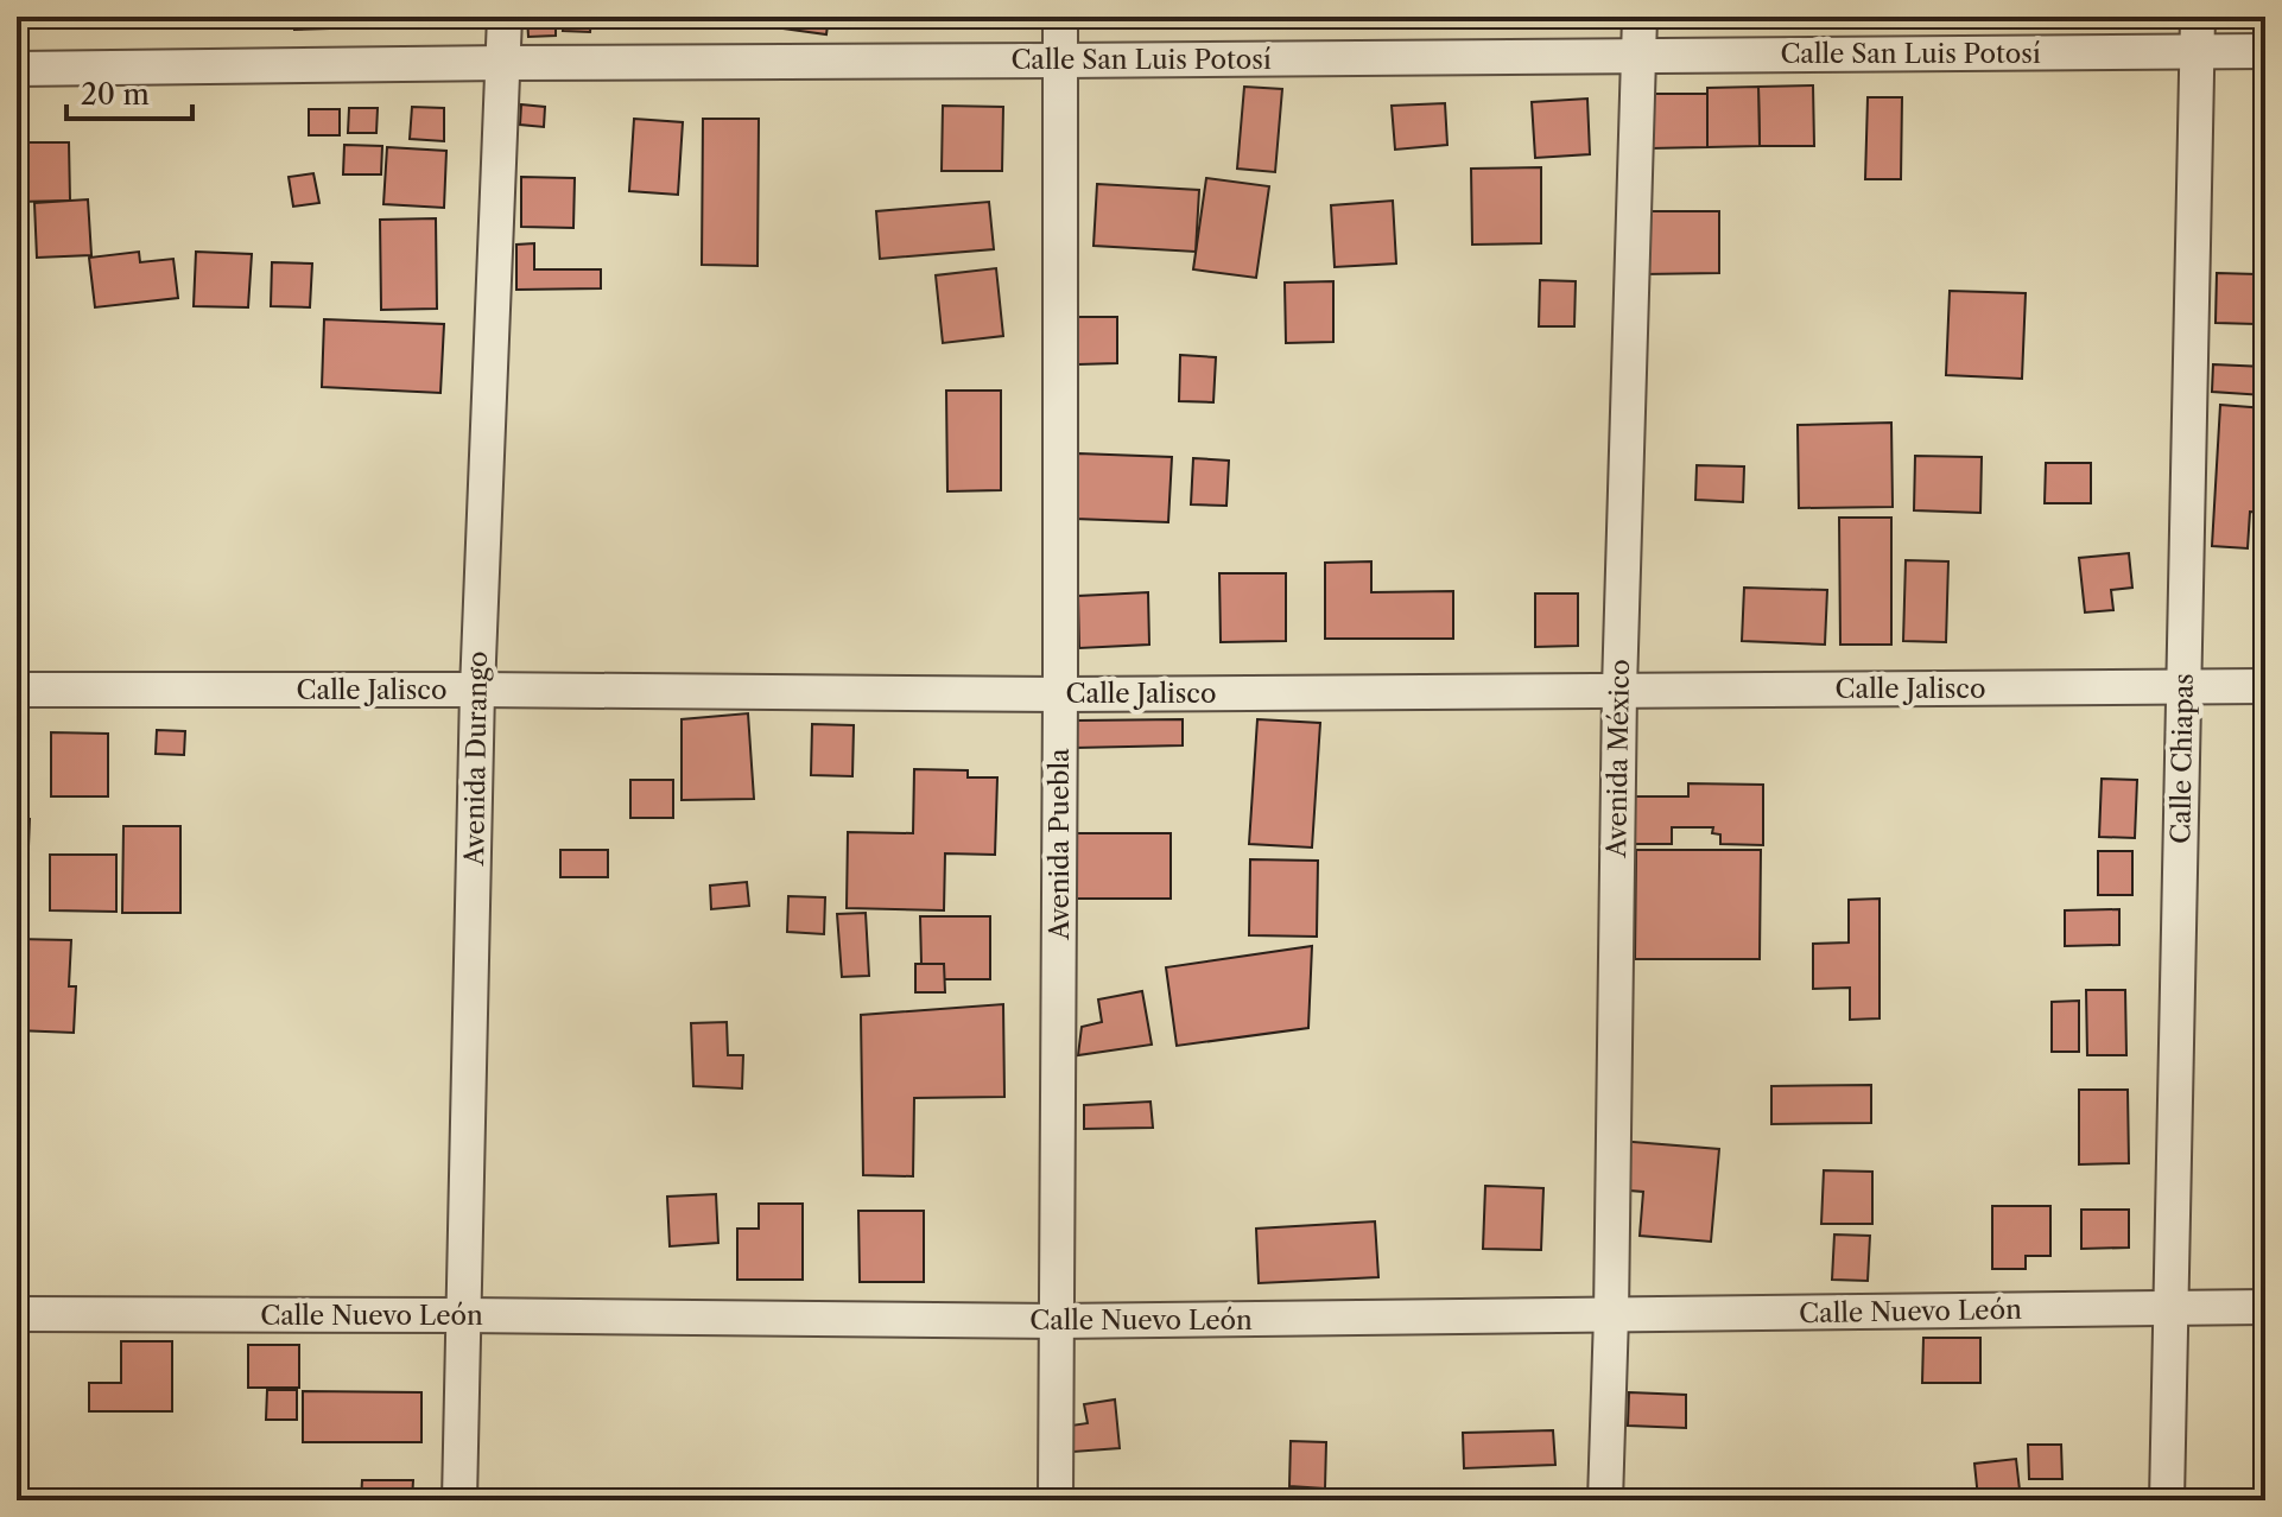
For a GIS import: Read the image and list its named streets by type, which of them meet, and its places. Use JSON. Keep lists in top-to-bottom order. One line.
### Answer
{"streets":{"street":["Calle San Luis Potosí","Calle Jalisco","Avenida Durango","Avenida México","Calle Chiapas","Avenida Puebla","Calle Nuevo León"]},"crossings":[["Calle San Luis Potosí","Avenida Durango"],["Calle San Luis Potosí","Avenida México"],["Calle San Luis Potosí","Calle Chiapas"],["Calle San Luis Potosí","Avenida Puebla"],["Calle Jalisco","Avenida Durango"],["Calle Jalisco","Avenida México"],["Calle Jalisco","Calle Chiapas"],["Calle Jalisco","Avenida Puebla"],["Avenida Durango","Calle Nuevo León"],["Avenida México","Calle Nuevo León"],["Calle Chiapas","Calle Nuevo León"],["Avenida Puebla","Calle Nuevo León"]],"scale_bar":"20 m"}
